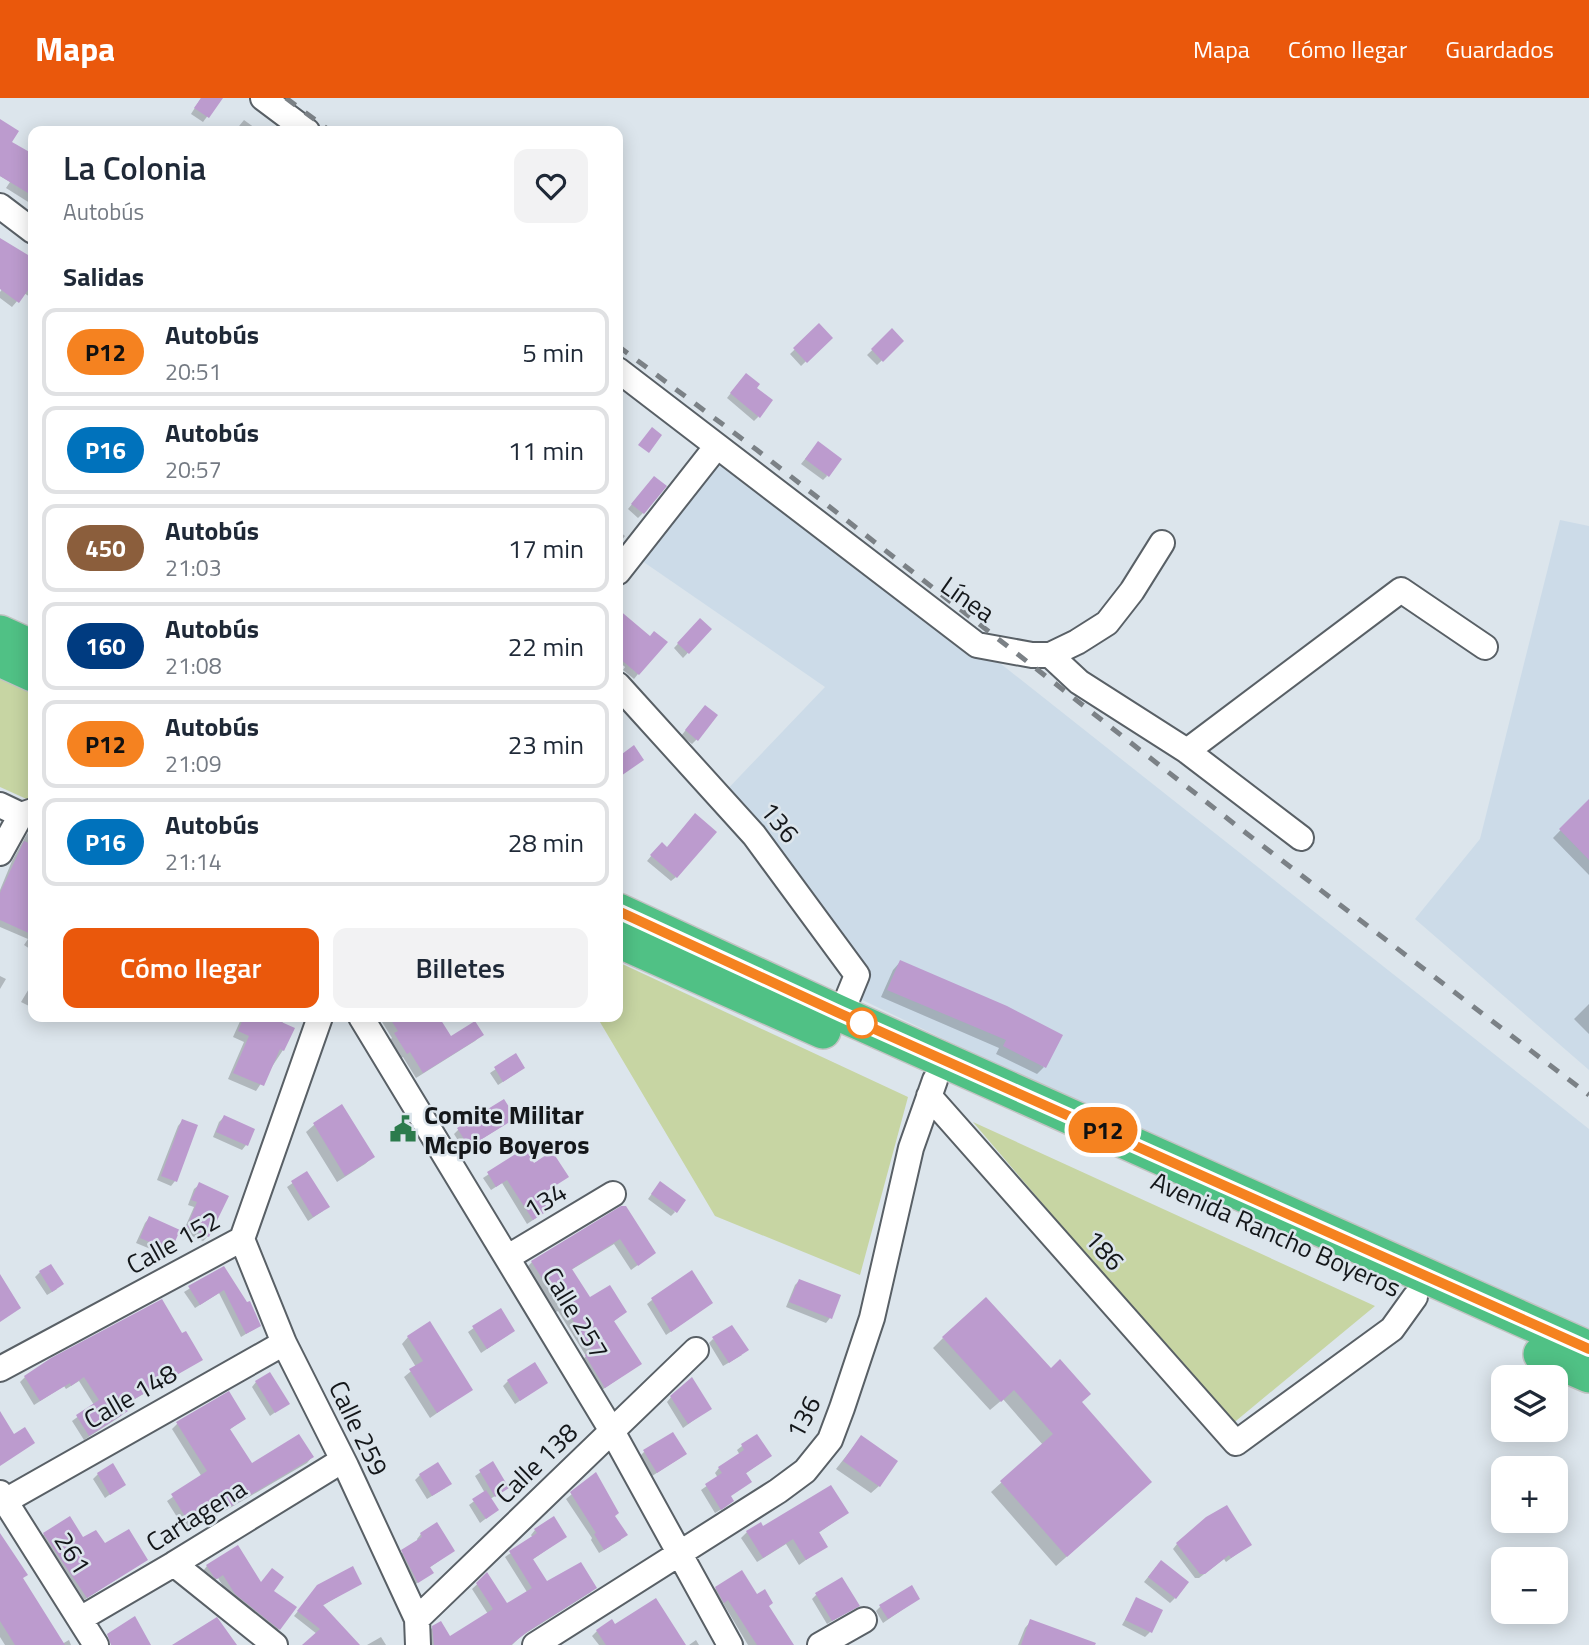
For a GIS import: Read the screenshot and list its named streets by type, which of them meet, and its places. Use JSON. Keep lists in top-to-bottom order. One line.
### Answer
{"streets":{"highway":["Avenida Rancho Boyeros"],"street":["Línea","136","134","Calle 152","186","Calle 257","Calle 148","Calle 259","Calle 138","Cartagena","261"]},"crossings":[["136","Avenida Rancho Boyeros"],["136","186"],["136","Calle 257"],["134","Calle 257"],["Avenida Rancho Boyeros","186"],["Calle 152","Calle 259"],["Calle 257","Calle 138"],["Calle 148","Calle 259"],["Calle 148","261"],["Calle 259","Calle 138"],["Calle 259","Cartagena"],["Cartagena","261"]],"places":{"public building":["Comite Militar Mcpio Boyeros"]},"lines":["bus line P12"],"page":{"header":"Mapa","nav":["Mapa","Cómo llegar","Guardados"],"on_map":"P12","heading":[["La Colonia","Autobús"],"Salidas"],"list":[{"mark":"P12","name":"Autobús","note":"20:51","value":"5 min"},{"mark":"P16","name":"Autobús","note":"20:57","value":"11 min"},{"mark":"450","name":"Autobús","note":"21:03","value":"17 min"},{"mark":"160","name":"Autobús","note":"21:08","value":"22 min"},{"mark":"P12","name":"Autobús","note":"21:09","value":"23 min"},{"mark":"P16","name":"Autobús","note":"21:14","value":"28 min"}],"buttons":["Cómo llegar","Billetes"],"map_buttons":["+","−"]}}
